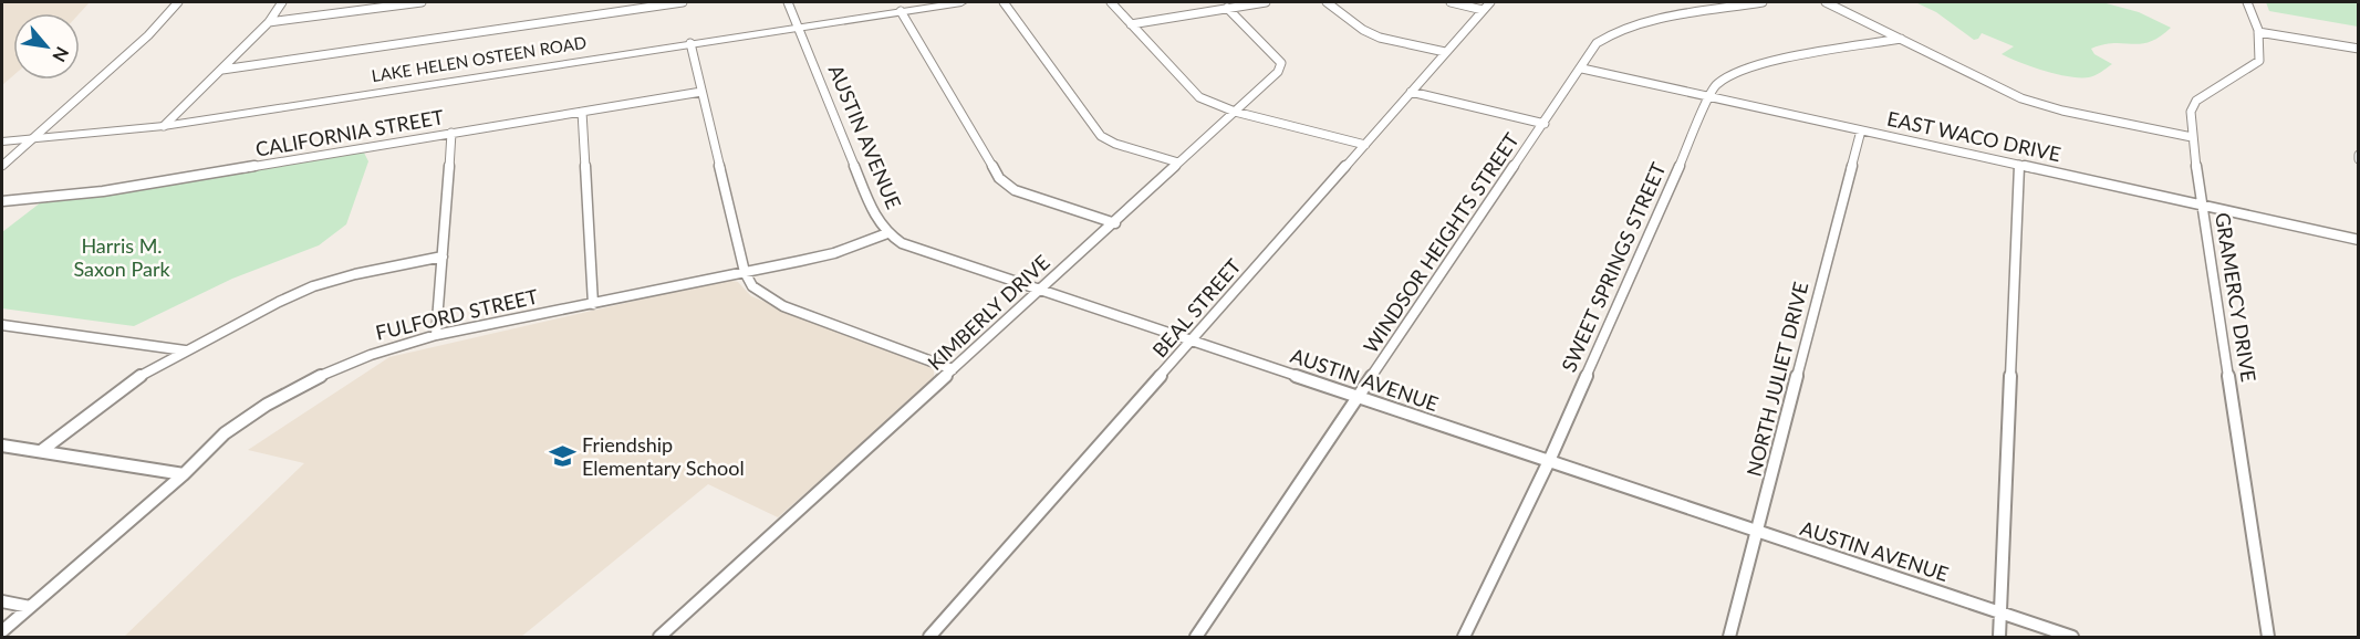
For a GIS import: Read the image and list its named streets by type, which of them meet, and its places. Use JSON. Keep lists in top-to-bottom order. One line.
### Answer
{"streets":{"street":["LAKE HELEN OSTEEN ROAD","CALIFORNIA STREET","AUSTIN AVENUE","EAST WACO DRIVE","WINDSOR HEIGHTS STREET","SWEET SPRINGS STREET","GRAMERCY DRIVE","BEAL STREET","KIMBERLY DRIVE","FULFORD STREET","NORTH JULIET DRIVE"]},"crossings":[["LAKE HELEN OSTEEN ROAD","AUSTIN AVENUE"],["AUSTIN AVENUE","WINDSOR HEIGHTS STREET"],["AUSTIN AVENUE","SWEET SPRINGS STREET"],["AUSTIN AVENUE","BEAL STREET"],["AUSTIN AVENUE","KIMBERLY DRIVE"],["AUSTIN AVENUE","FULFORD STREET"],["AUSTIN AVENUE","NORTH JULIET DRIVE"],["EAST WACO DRIVE","WINDSOR HEIGHTS STREET"],["EAST WACO DRIVE","SWEET SPRINGS STREET"],["EAST WACO DRIVE","GRAMERCY DRIVE"],["EAST WACO DRIVE","NORTH JULIET DRIVE"]],"parks":["Harris M. Saxon Park"],"places":{"school or university":["Friendship Elementary School"]},"north":"bottom right"}
